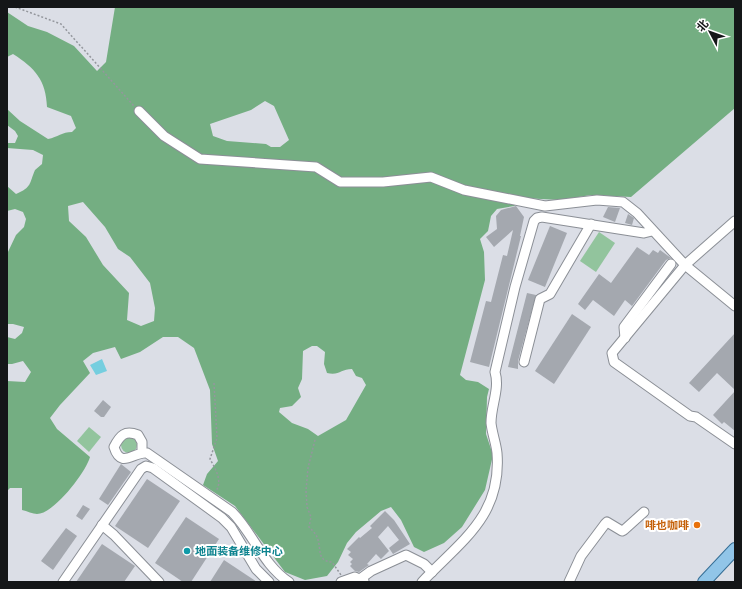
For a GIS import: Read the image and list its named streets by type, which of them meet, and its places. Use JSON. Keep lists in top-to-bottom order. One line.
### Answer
{"places":["啡也咖啡","地面装备维修中心"],"north":"top left"}
